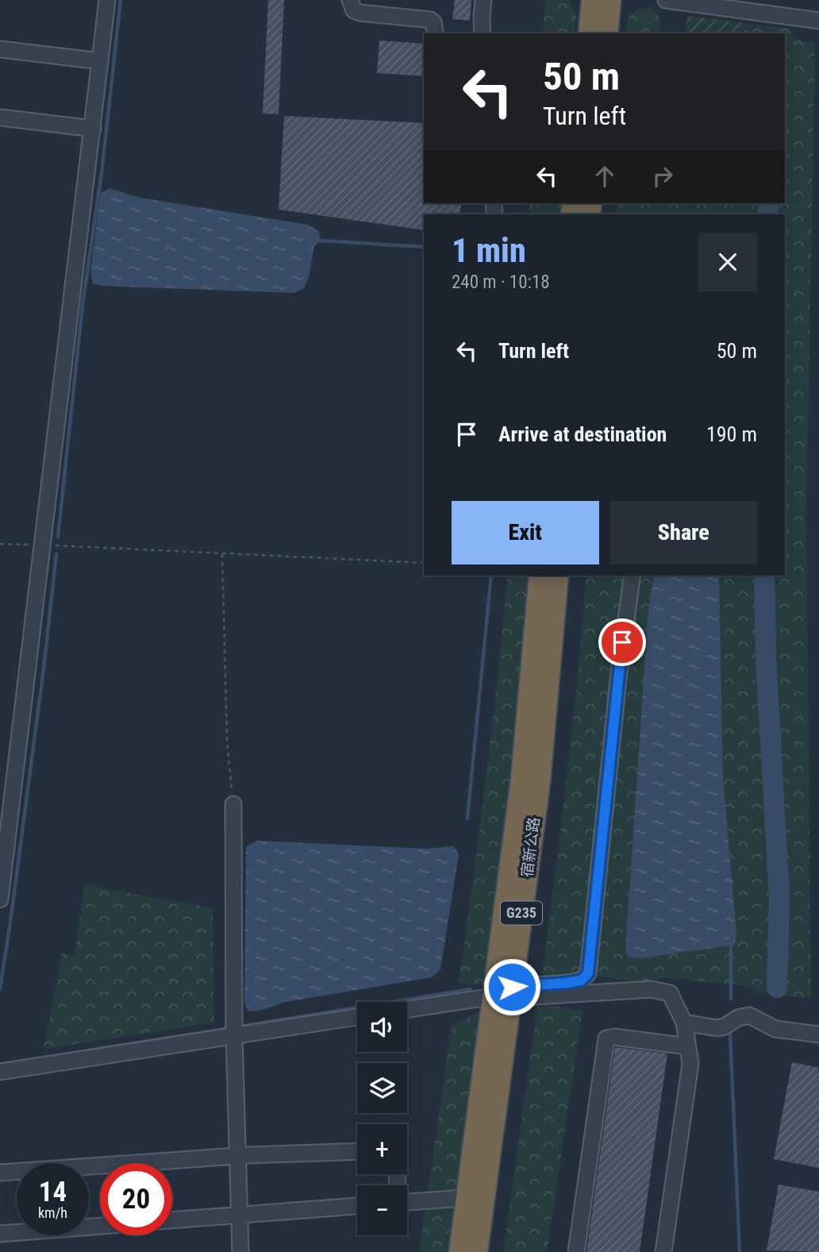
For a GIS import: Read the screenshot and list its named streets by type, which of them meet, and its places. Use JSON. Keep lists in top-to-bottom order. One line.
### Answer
{"streets":{"highway":["宿新公路","G235"]},"page":{"turn":["50 m","Turn left"],"heading":["1 min","240 m · 10:18"],"list":[{"name":"Turn left","value":"50 m"},{"name":"Arrive at destination","value":"190 m"}],"buttons":["Exit","Share"],"map_buttons":["+","−"],"speed":"14 km/h","limit":"20"}}
